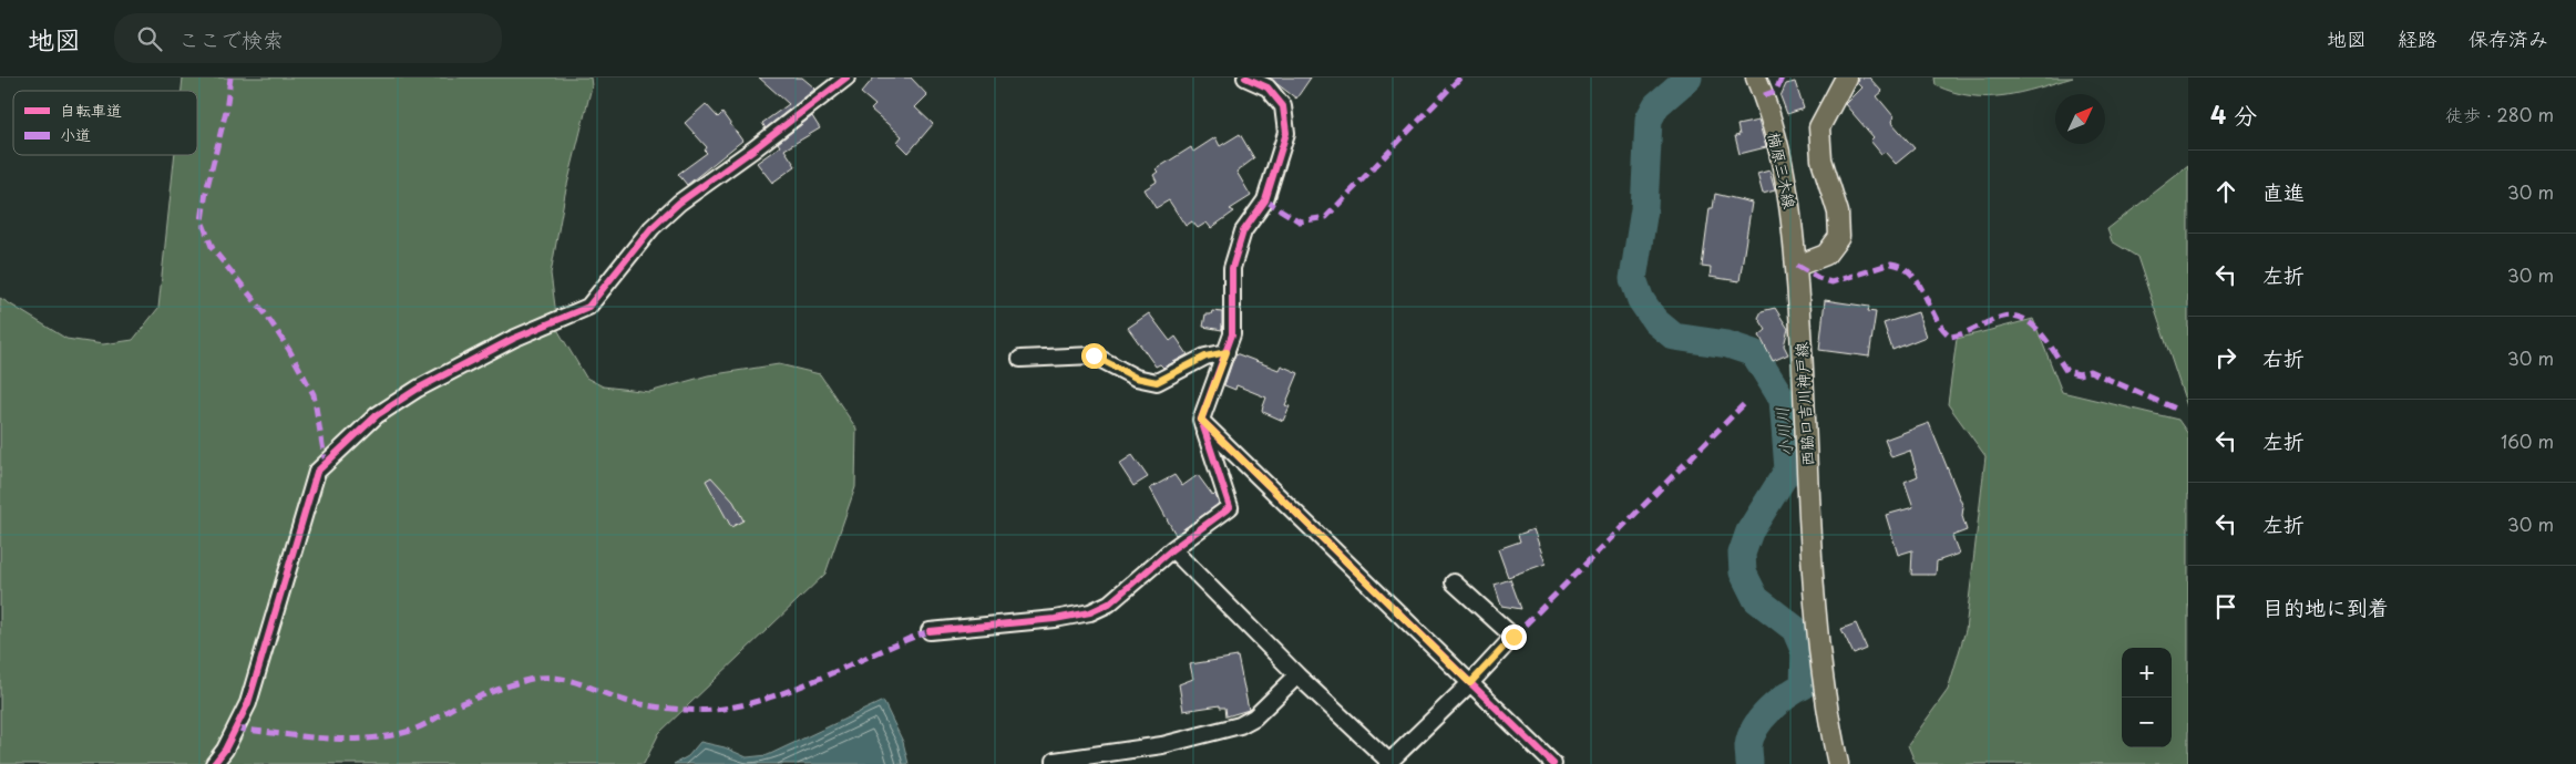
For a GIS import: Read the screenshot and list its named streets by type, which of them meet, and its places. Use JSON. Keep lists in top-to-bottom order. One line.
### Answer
{"streets":{"main road":["楠原三木線","西脇口吉川神戸線"]},"crossings":[["楠原三木線","西脇口吉川神戸線"]],"water":["小川川"],"legend":["自転車道","小道"],"north":"top right","page":{"header":"地図","search":"ここで検索","nav":["地図","経路","保存済み"],"heading":["4 分","徒歩 · 280 m"],"list":[["直進","30 m"],["左折","30 m"],["右折","30 m"],["左折","160 m"],["左折","30 m"],"目的地に到着"],"map_buttons":["+","−"]}}
